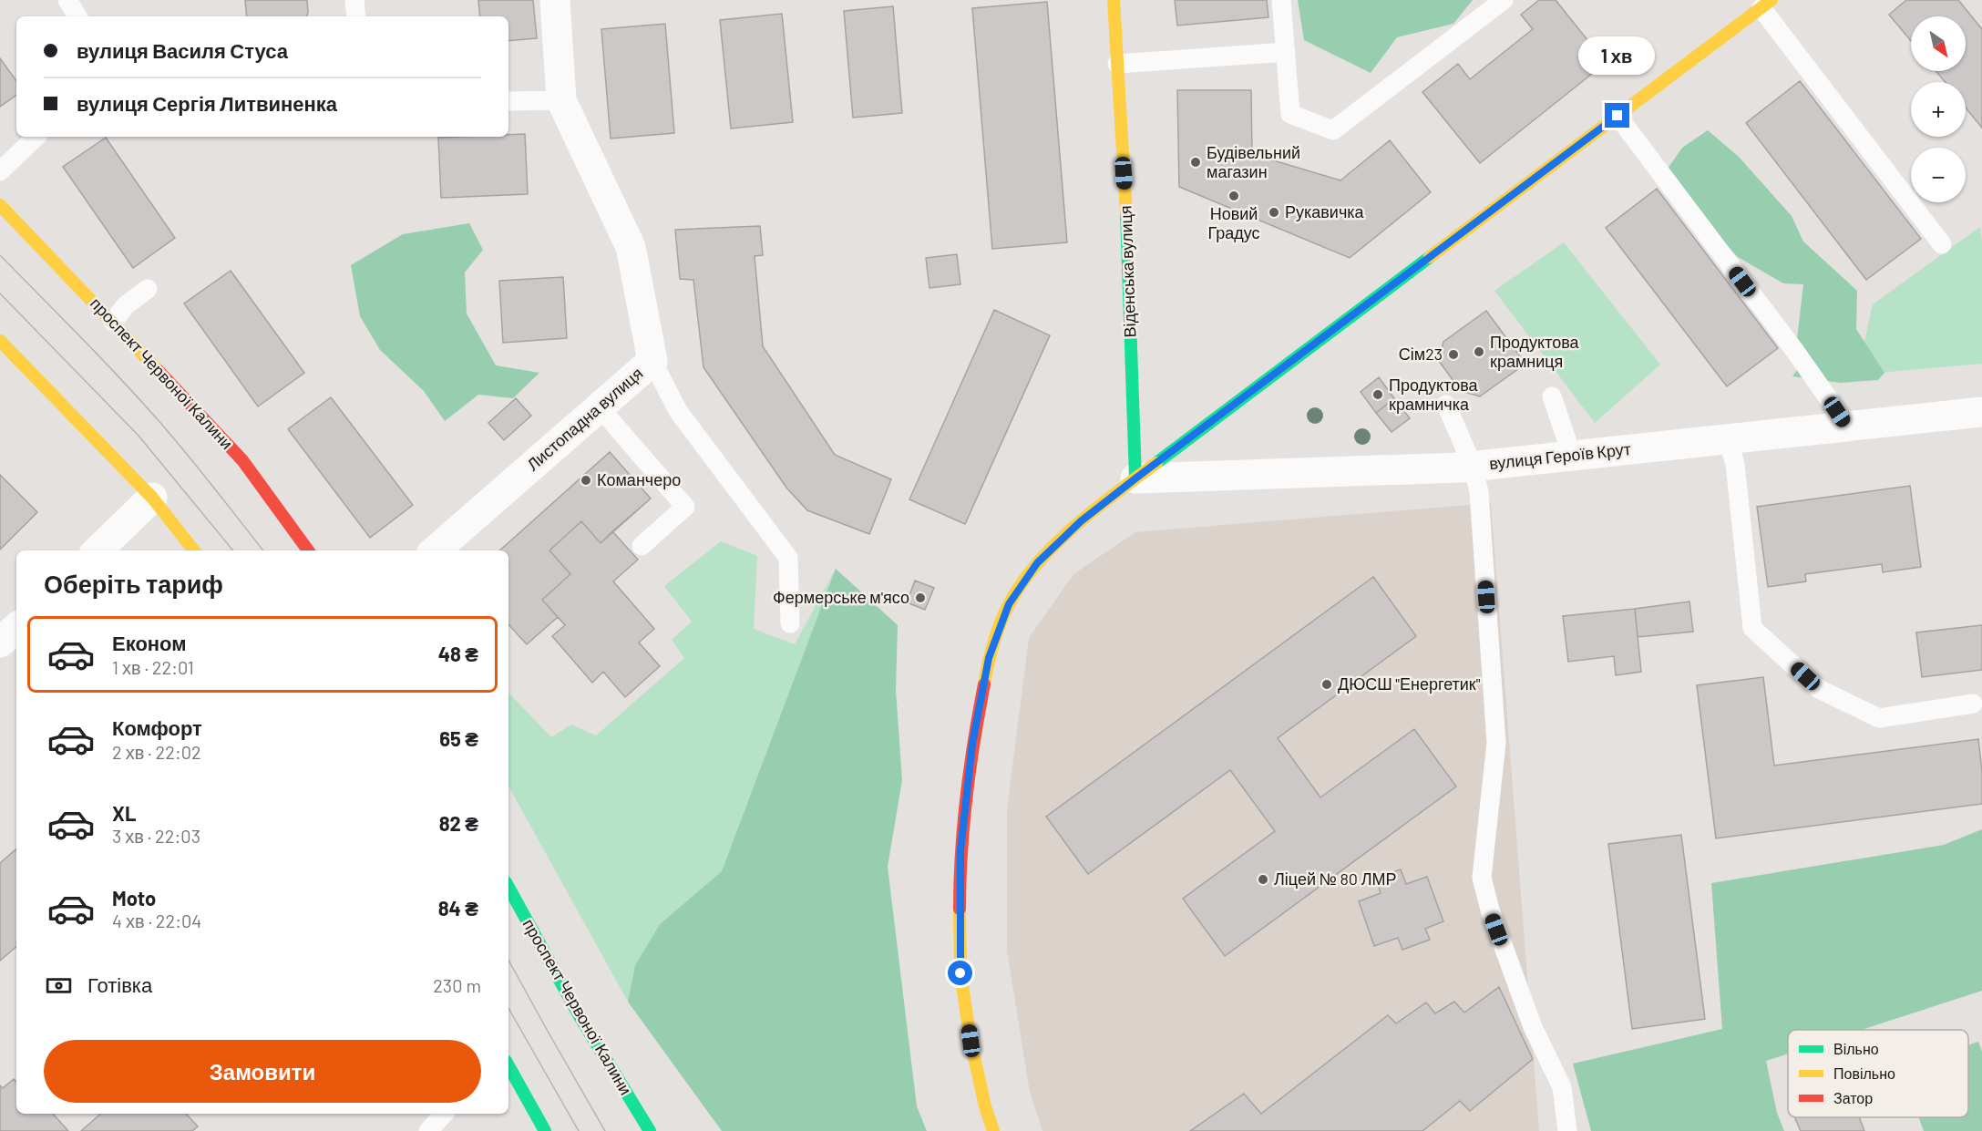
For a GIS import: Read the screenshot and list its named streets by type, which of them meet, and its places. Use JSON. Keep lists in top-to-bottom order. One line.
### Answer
{"streets":{"street":["Віденська вулиця","проспект Червоної Калини","Листопадна вулиця","вулиця Героїв Крут"]},"crossings":[["Віденська вулиця","вулиця Героїв Крут"]],"places":["Будівельний магазин","Новий Градус","Рукавичка","Продуктова крамниця","Сім23","Продуктова крамничка","Команчеро","Фермерське м'ясо","ДЮСШ \"Енергетик\"","Ліцей № 80 ЛМР"],"legend":["Вільно","Повільно","Затор"],"north":"bottom right","page":{"map_buttons":["+","−"],"banner":["вулиця Василя Стуса","вулиця Сергія Литвиненка"],"bubble":"1 хв","heading":"Оберіть тариф","list":[{"name":"Економ","note":"1 хв · 22:01","value":"48 ₴"},{"name":"Комфорт","note":"2 хв · 22:02","value":"65 ₴"},{"name":"XL","note":"3 хв · 22:03","value":"82 ₴"},{"name":"Moto","note":"4 хв · 22:04","value":"84 ₴"}],"pay":["Готівка","230 m"],"buttons":"Замовити"}}
